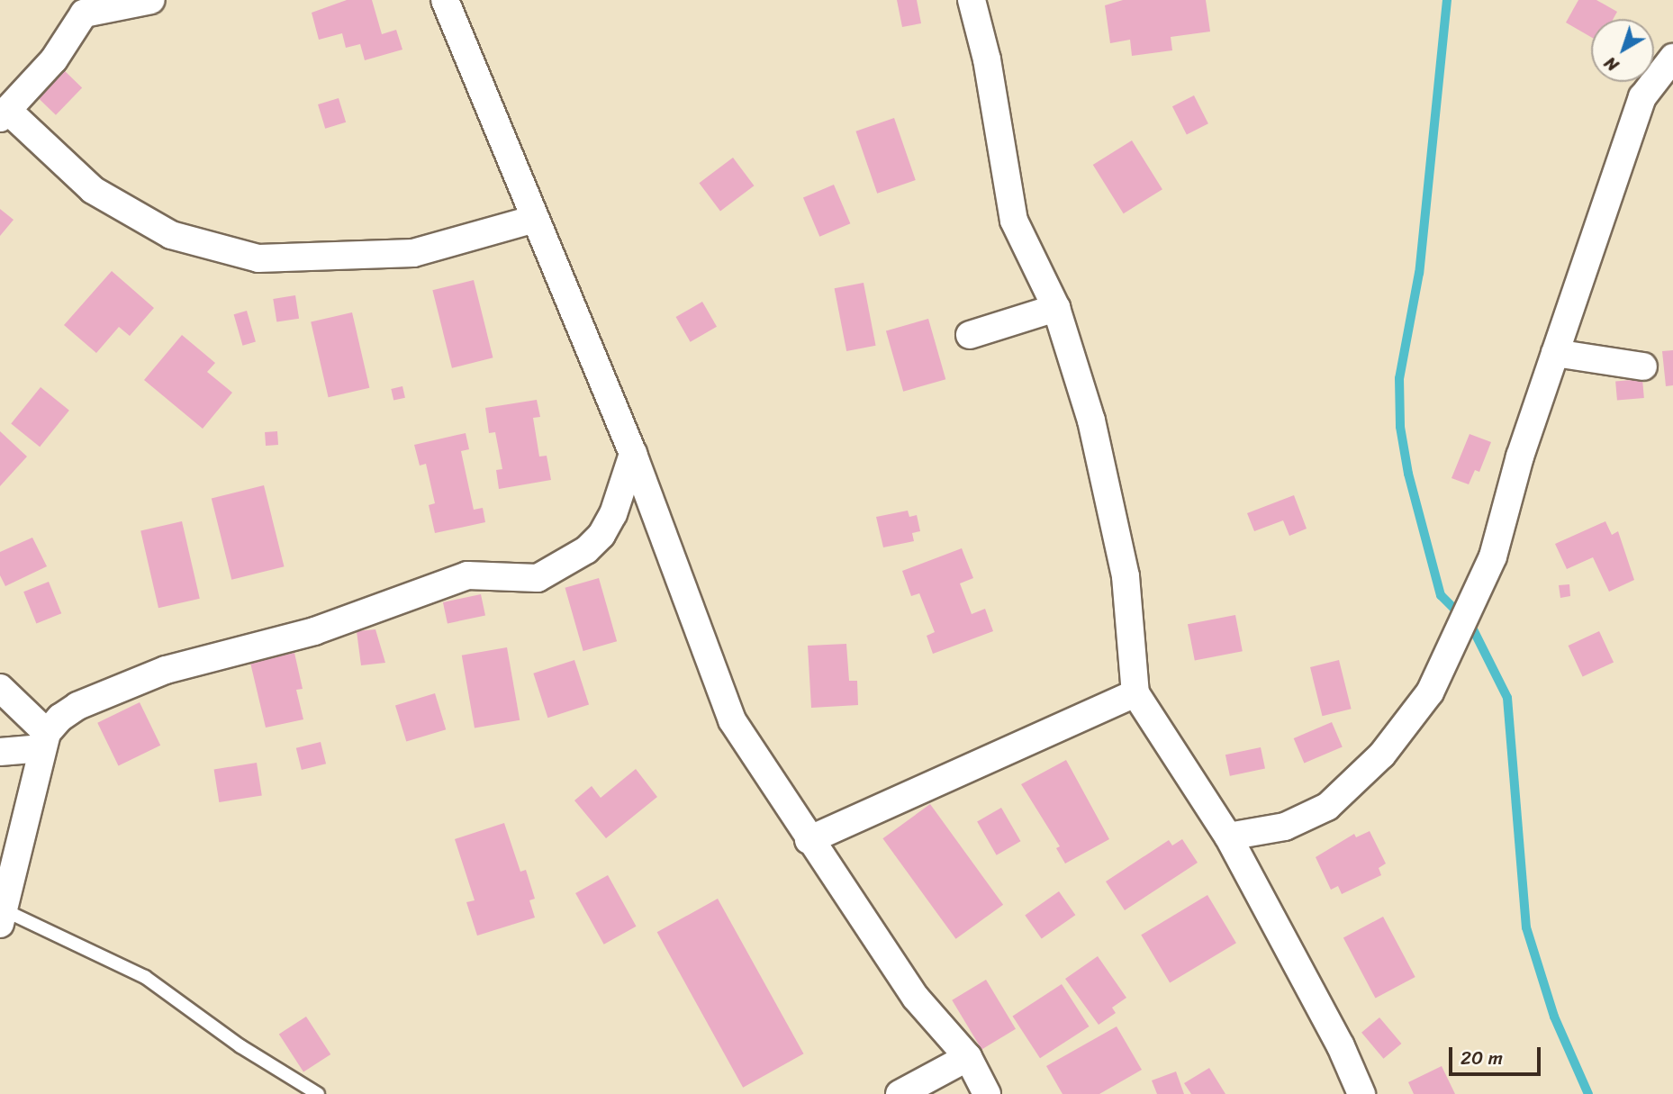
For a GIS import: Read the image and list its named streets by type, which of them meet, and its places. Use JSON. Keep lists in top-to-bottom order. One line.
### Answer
{"scale_bar":"20 m","north":"bottom left"}
